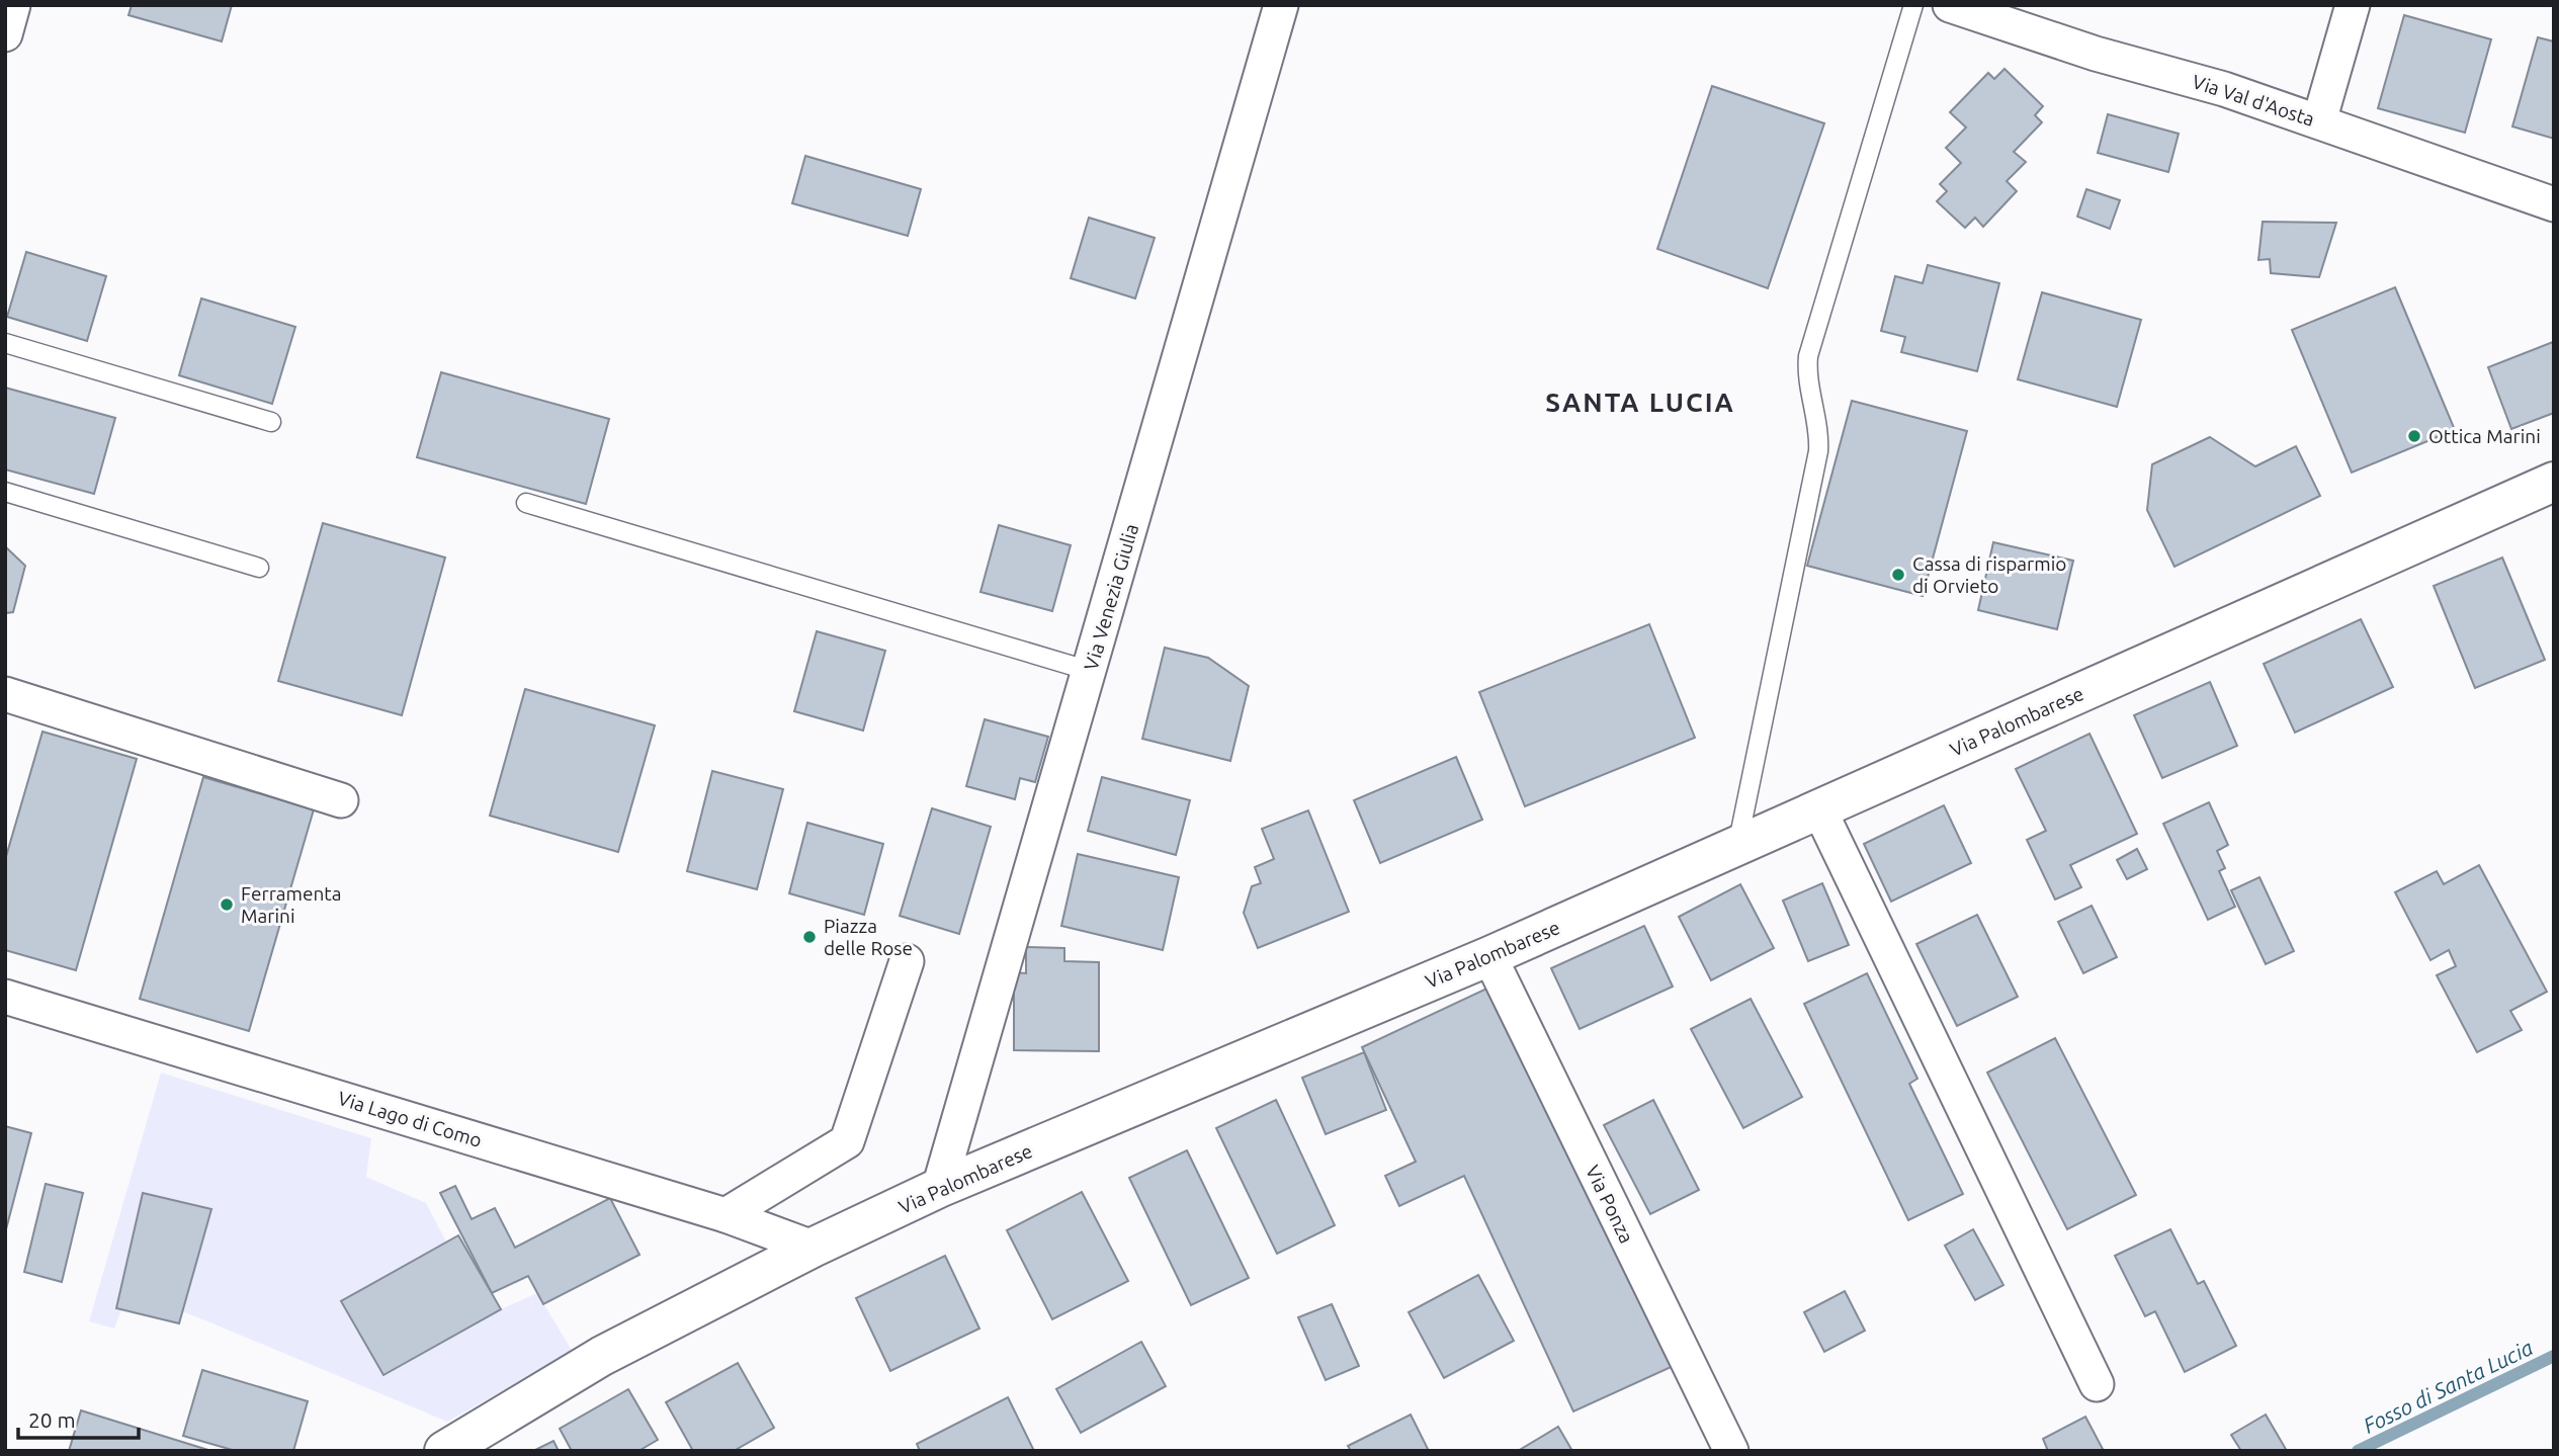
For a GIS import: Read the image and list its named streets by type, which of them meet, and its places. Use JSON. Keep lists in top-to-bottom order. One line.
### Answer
{"streets":{"main road":["Via Palombarese"],"street":["Via Val d'Aosta","Via Venezia Giulia","Via Lago di Como","Via Ponza"]},"crossings":[["Via Venezia Giulia","Via Palombarese"],["Via Palombarese","Via Lago di Como"],["Via Palombarese","Via Ponza"]],"districts":["SANTA LUCIA"],"water":["Fosso di Santa Lucia"],"places":["Ottica Marini","Cassa di risparmio di Orvieto","Ferramenta Marini","Piazza delle Rose"],"scale_bar":"20 m"}
